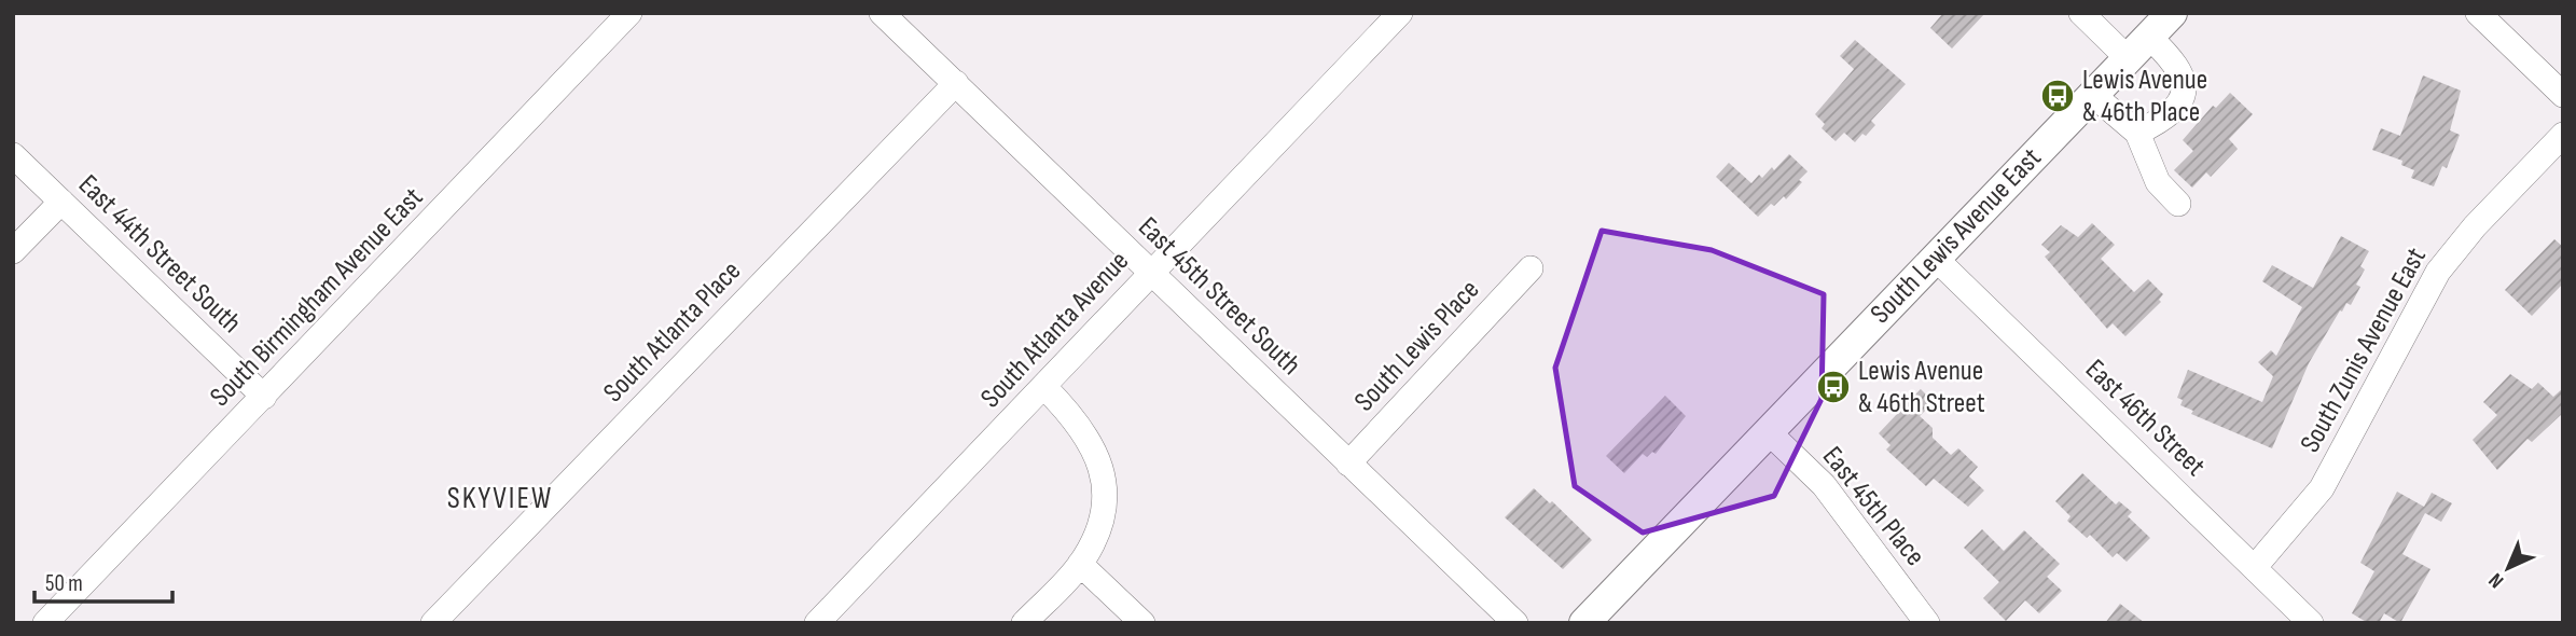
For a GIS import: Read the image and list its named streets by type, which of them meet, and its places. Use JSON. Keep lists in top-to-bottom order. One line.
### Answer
{"streets":{"main road":["South Lewis Avenue East"],"street":["East 44th Street South","East 45th Street South","South Birmingham Avenue East","South Atlanta Avenue","South Atlanta Place","South Lewis Place","South Zunis Avenue East","East 46th Street","East 45th Place"]},"crossings":[["South Lewis Avenue East","East 46th Street"],["South Lewis Avenue East","East 45th Place"],["East 44th Street South","South Birmingham Avenue East"],["East 45th Street South","South Atlanta Avenue"],["East 45th Street South","South Atlanta Place"],["East 45th Street South","South Lewis Place"],["South Zunis Avenue East","East 46th Street"]],"districts":["SKYVIEW"],"places":{"bus stop":["Lewis Avenue & 46th Place","Lewis Avenue & 46th Street"]},"scale_bar":"50 m","north":"bottom left"}
